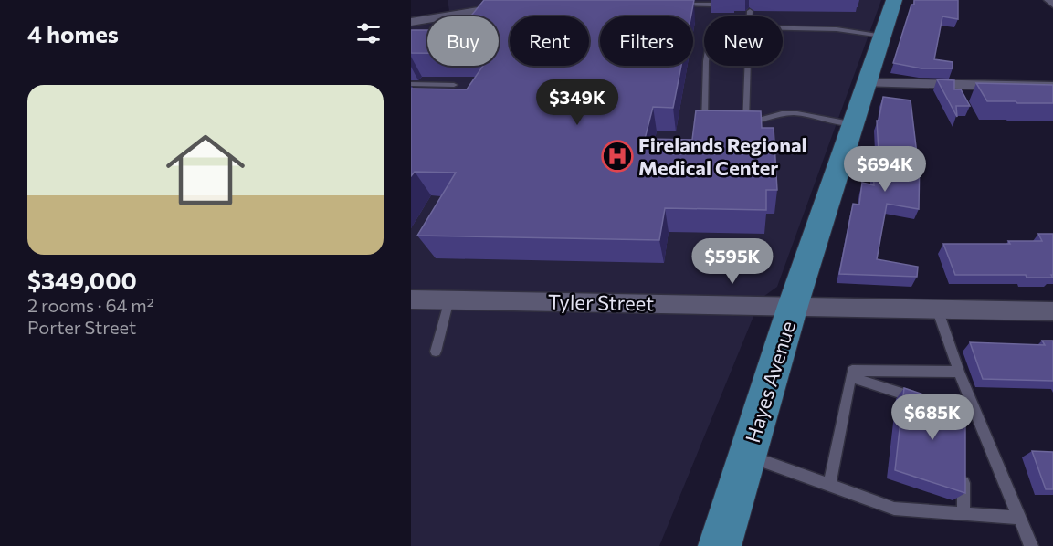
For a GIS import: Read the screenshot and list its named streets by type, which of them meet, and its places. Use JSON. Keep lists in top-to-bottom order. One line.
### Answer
{"streets":{"main road":["Hayes Avenue"],"street":["Tyler Street"]},"crossings":[["Tyler Street","Hayes Avenue"]],"places":{"hospital":["Firelands Regional Medical Center"]},"page":{"heading":"4 homes","chip":["Buy","Rent","Filters","New"],"list":[{"name":"$349,000","note":"2 rooms · 64 m² · Porter Street"}],"price":["$349K","$694K","$595K","$685K"]}}
